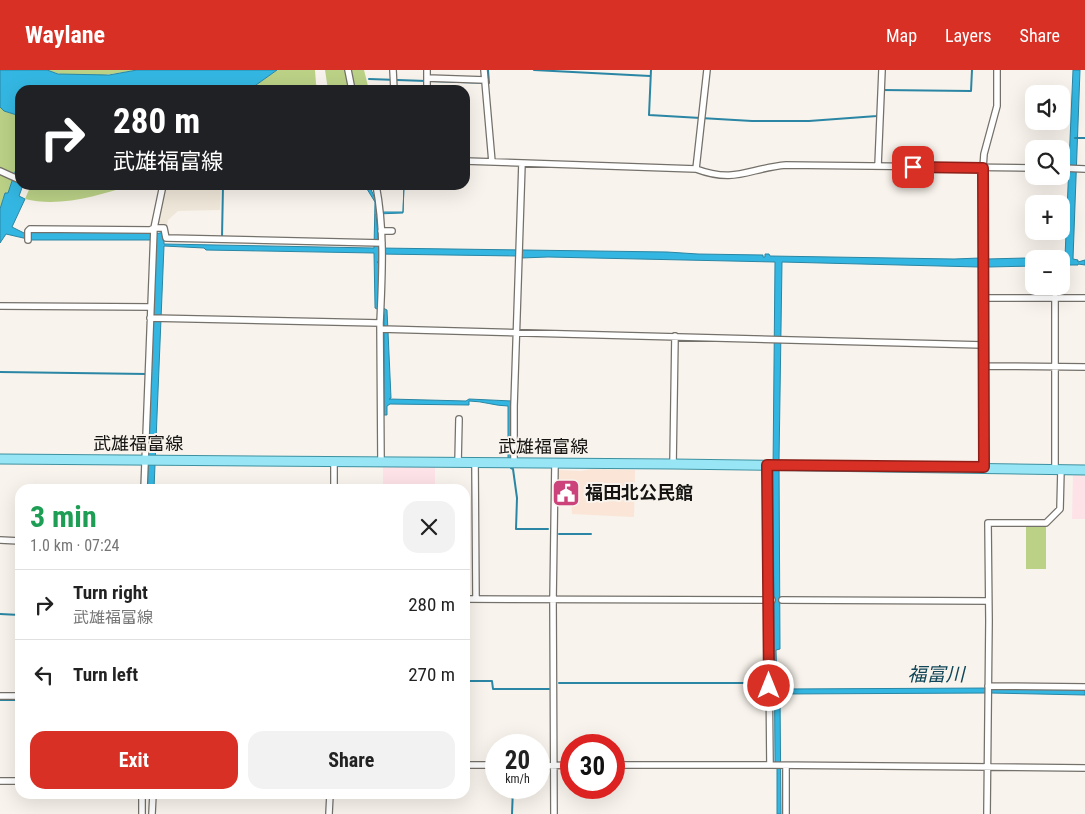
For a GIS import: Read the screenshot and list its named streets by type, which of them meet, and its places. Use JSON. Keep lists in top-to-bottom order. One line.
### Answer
{"streets":{"main road":["武雄福富線"]},"water":["福富川"],"places":{"public building":["福田北公民館"]},"page":{"header":"Waylane","nav":["Map","Layers","Share"],"map_buttons":["+","−"],"turn":["280 m","武雄福富線"],"heading":["3 min","1.0 km · 07:24"],"list":[{"name":"Turn right","note":"武雄福富線","value":"280 m"},{"name":"Turn left","value":"270 m"}],"buttons":["Exit","Share"],"speed":"20 km/h","limit":"30"}}
